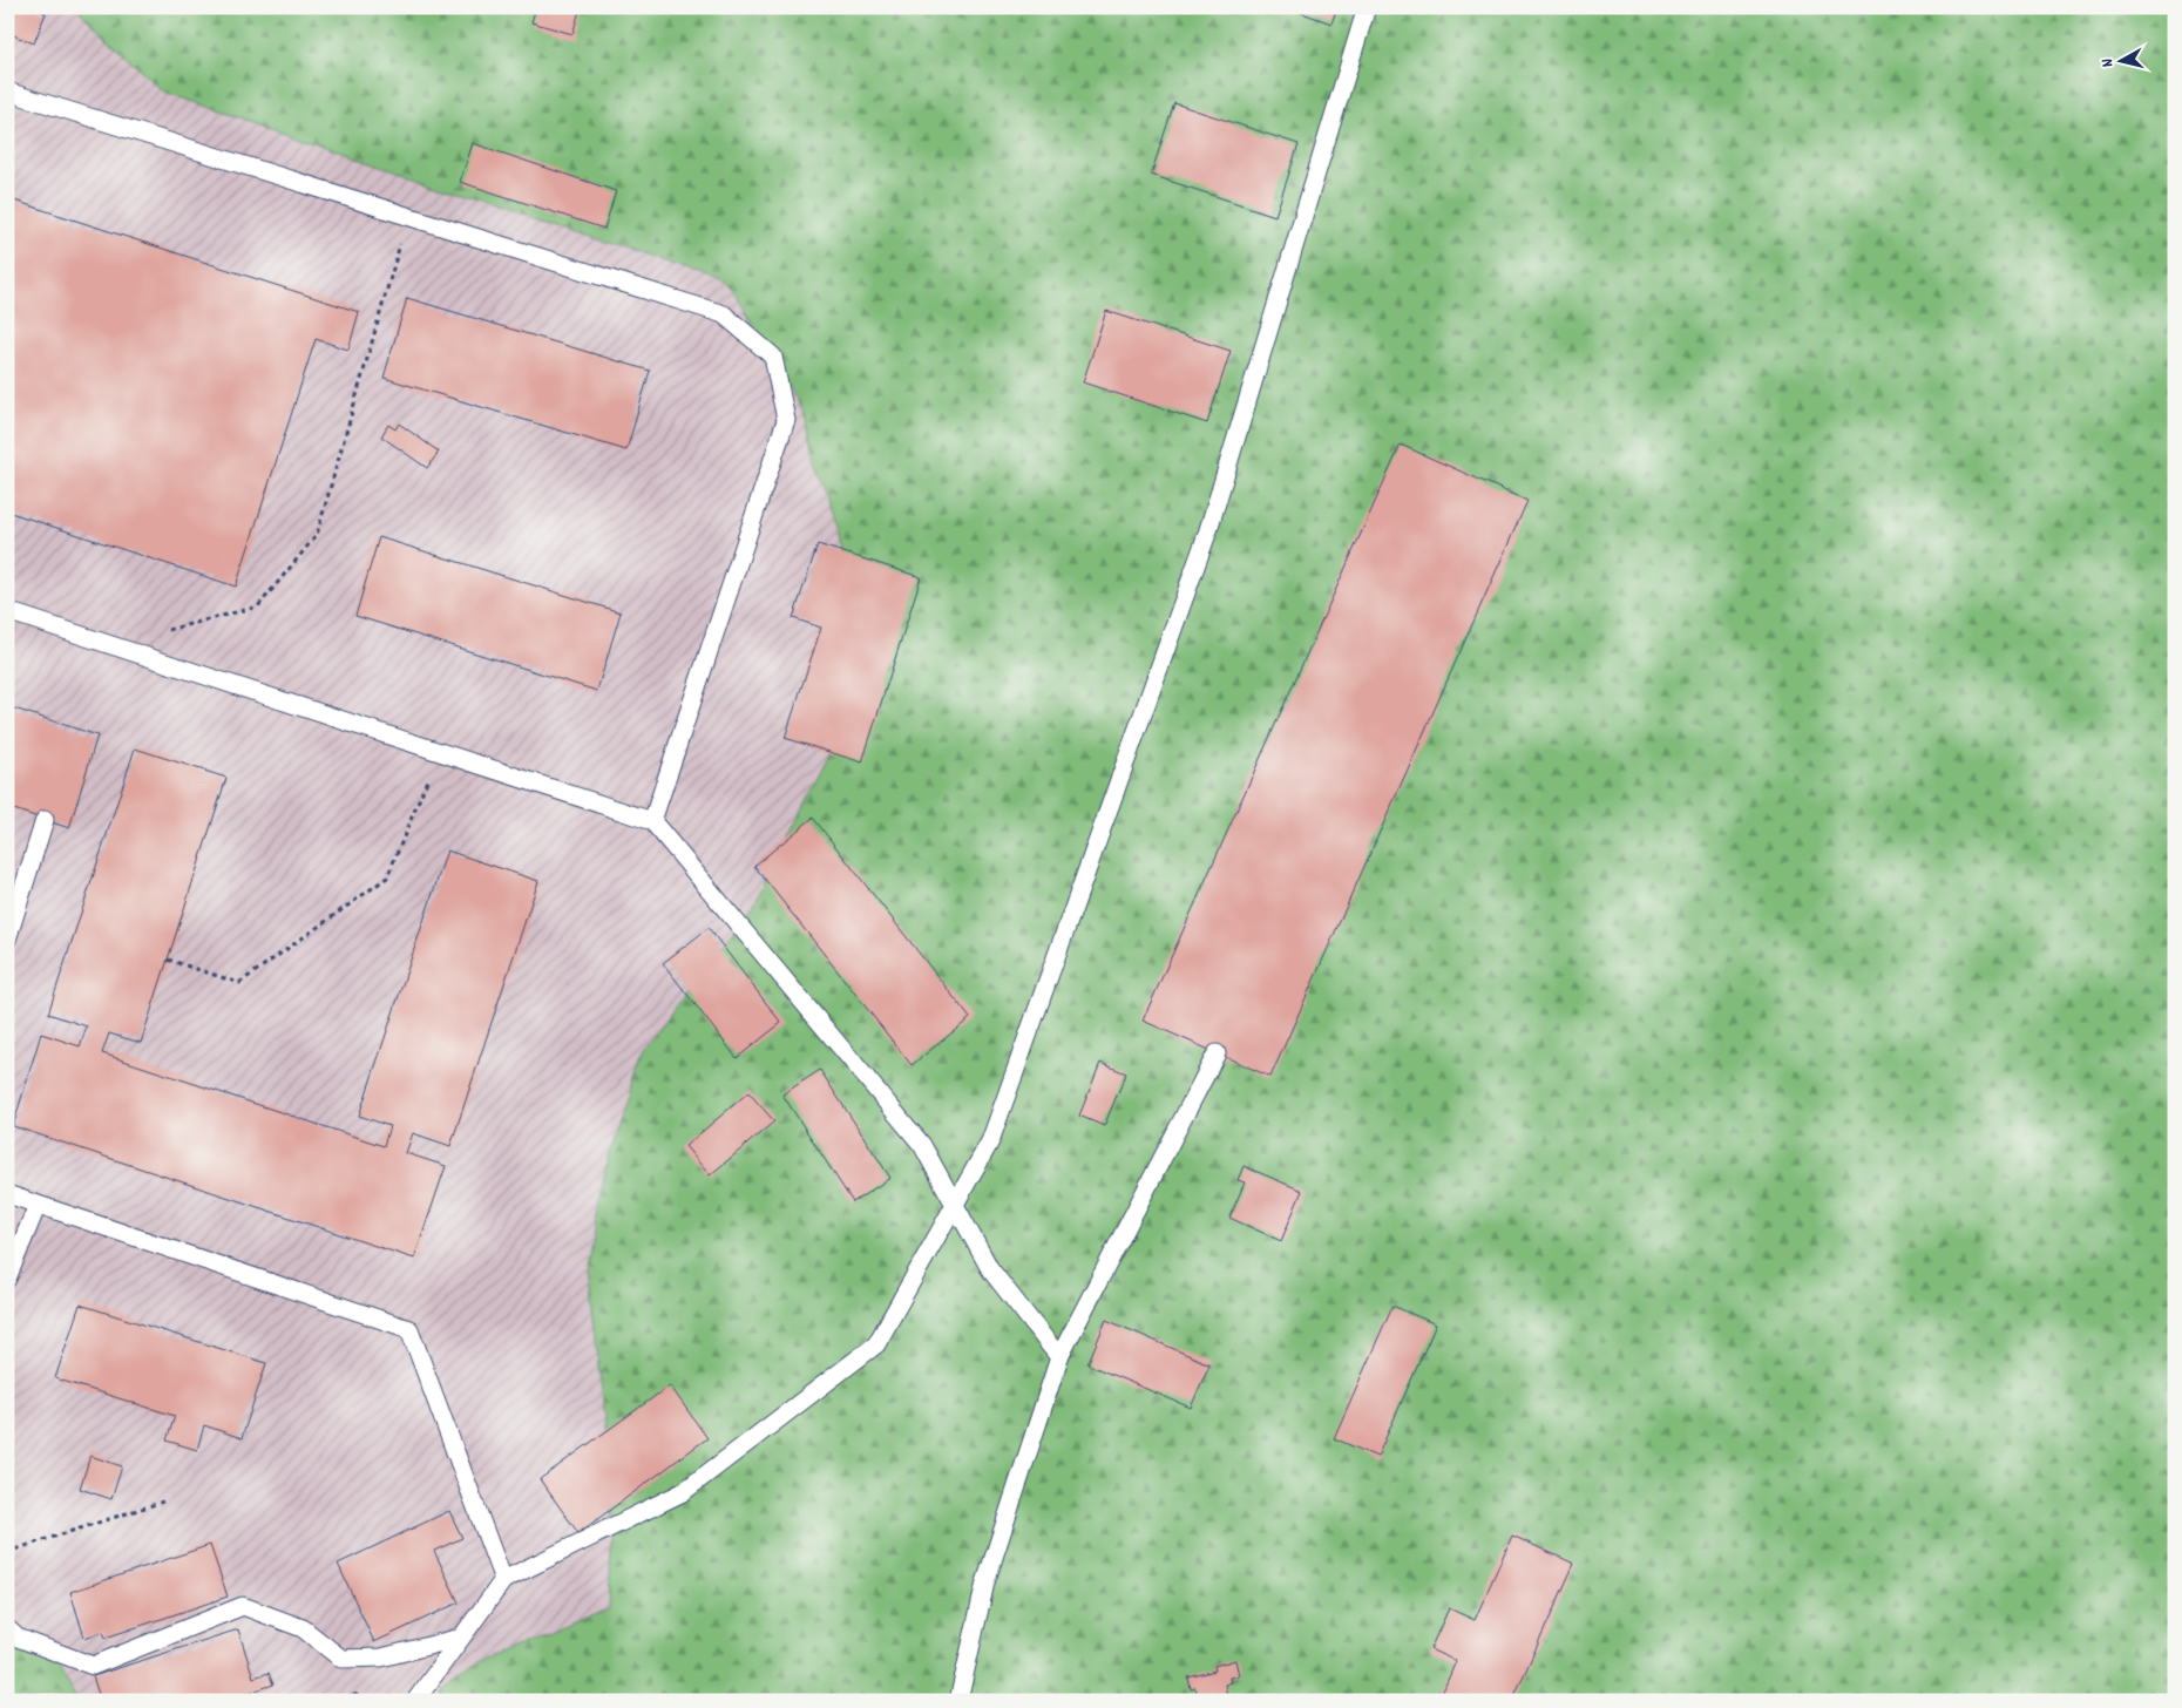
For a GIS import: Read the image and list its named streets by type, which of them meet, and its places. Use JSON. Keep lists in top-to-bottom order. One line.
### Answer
{"north":"left"}
